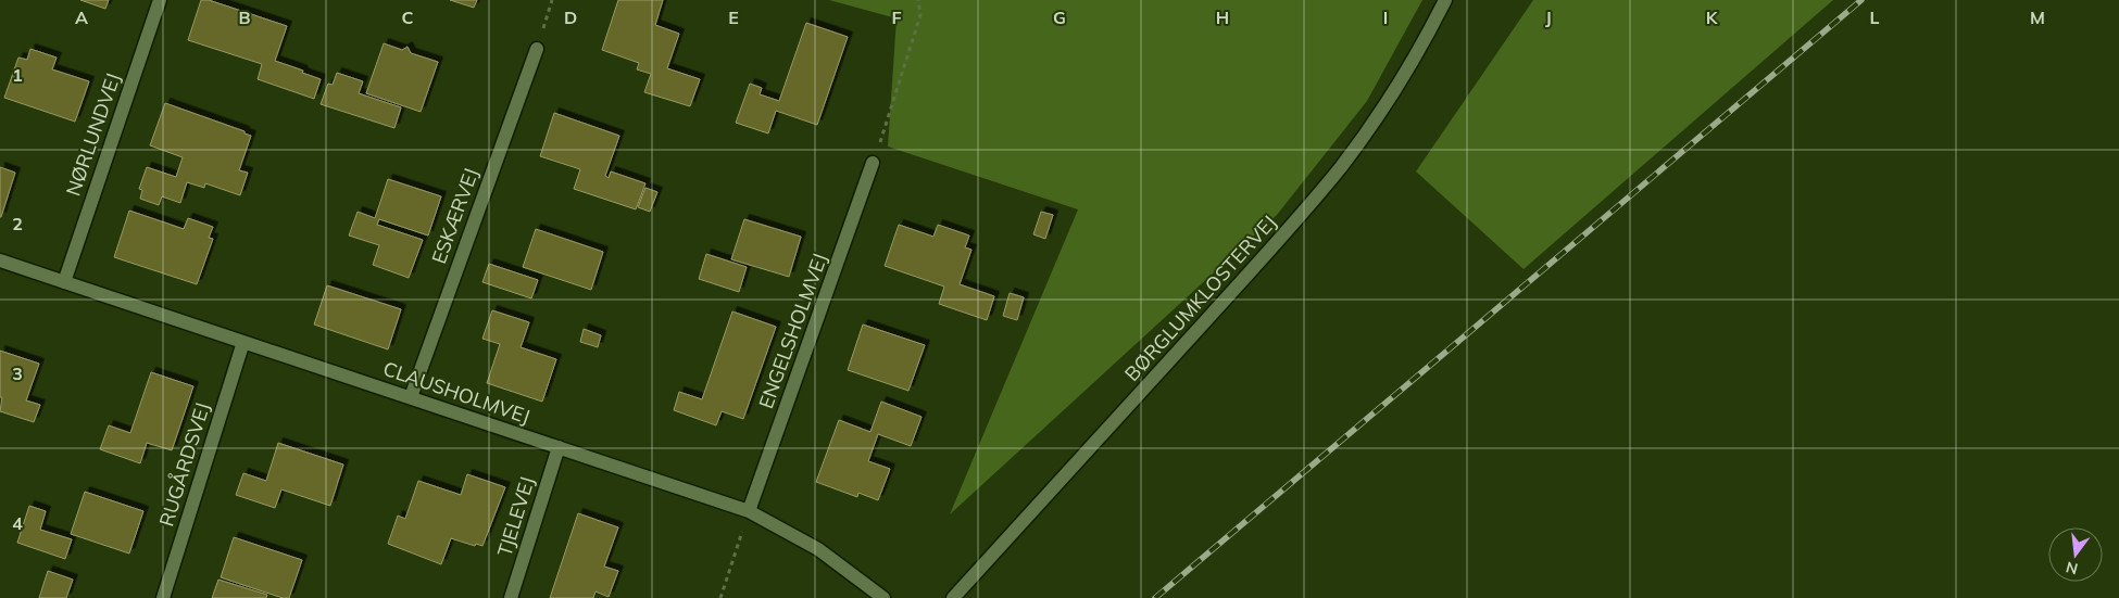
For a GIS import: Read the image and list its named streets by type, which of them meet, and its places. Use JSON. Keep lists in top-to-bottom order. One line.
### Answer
{"streets":{"street":["NØRLUNDVEJ","ESKÆRVEJ","BØRGLUMKLOSTERVEJ","ENGELSHOLMVEJ","CLAUSHOLMVEJ","RUGÅRDSVEJ","TJELEVEJ"]},"crossings":[["NØRLUNDVEJ","CLAUSHOLMVEJ"],["ESKÆRVEJ","CLAUSHOLMVEJ"],["ENGELSHOLMVEJ","CLAUSHOLMVEJ"],["CLAUSHOLMVEJ","RUGÅRDSVEJ"],["CLAUSHOLMVEJ","TJELEVEJ"]],"north":"bottom","grid":{"columns":["A","B","C","D","E","F","G","H","I","J","K","L","M"],"rows":["1","2","3","4"]}}
